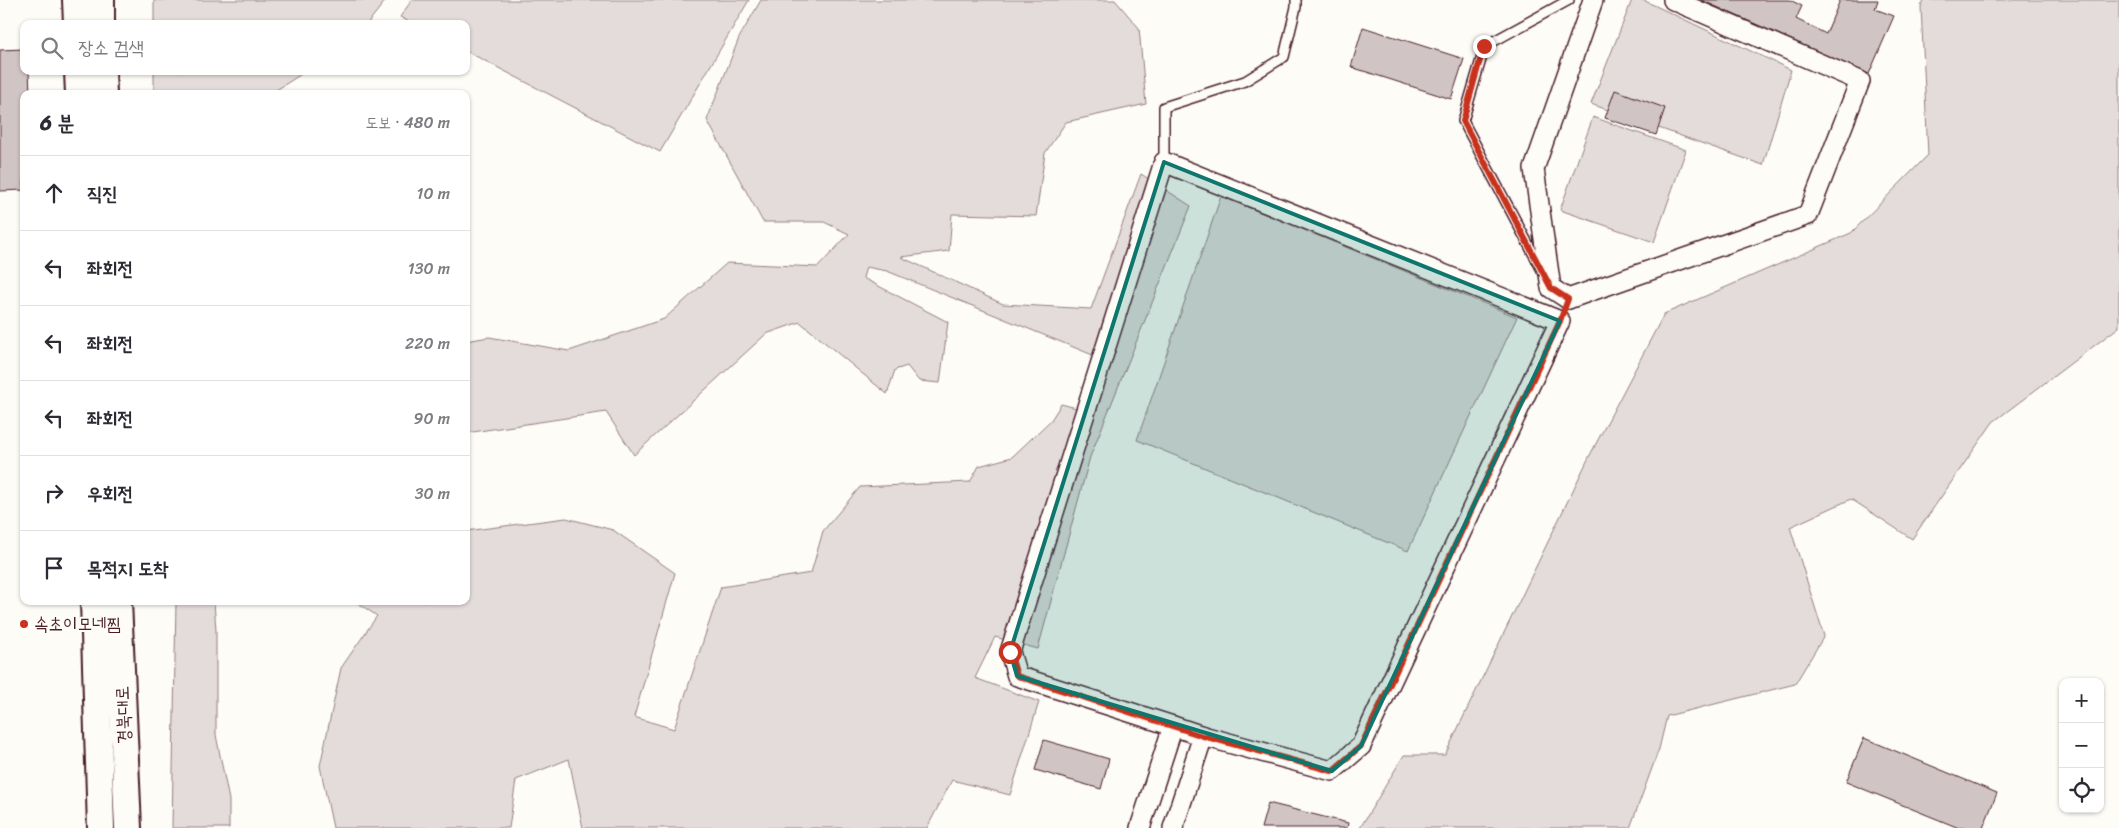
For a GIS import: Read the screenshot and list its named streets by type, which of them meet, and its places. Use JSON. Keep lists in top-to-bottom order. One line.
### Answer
{"streets":{"street":["경북대로"]},"places":["속초이모네찜"],"page":{"search":"장소 검색","heading":["6 분","도보 · 480 m"],"list":[["직진","10 m"],["좌회전","130 m"],["좌회전","220 m"],["좌회전","90 m"],["우회전","30 m"],"목적지 도착"],"map_buttons":["+","−"]}}
